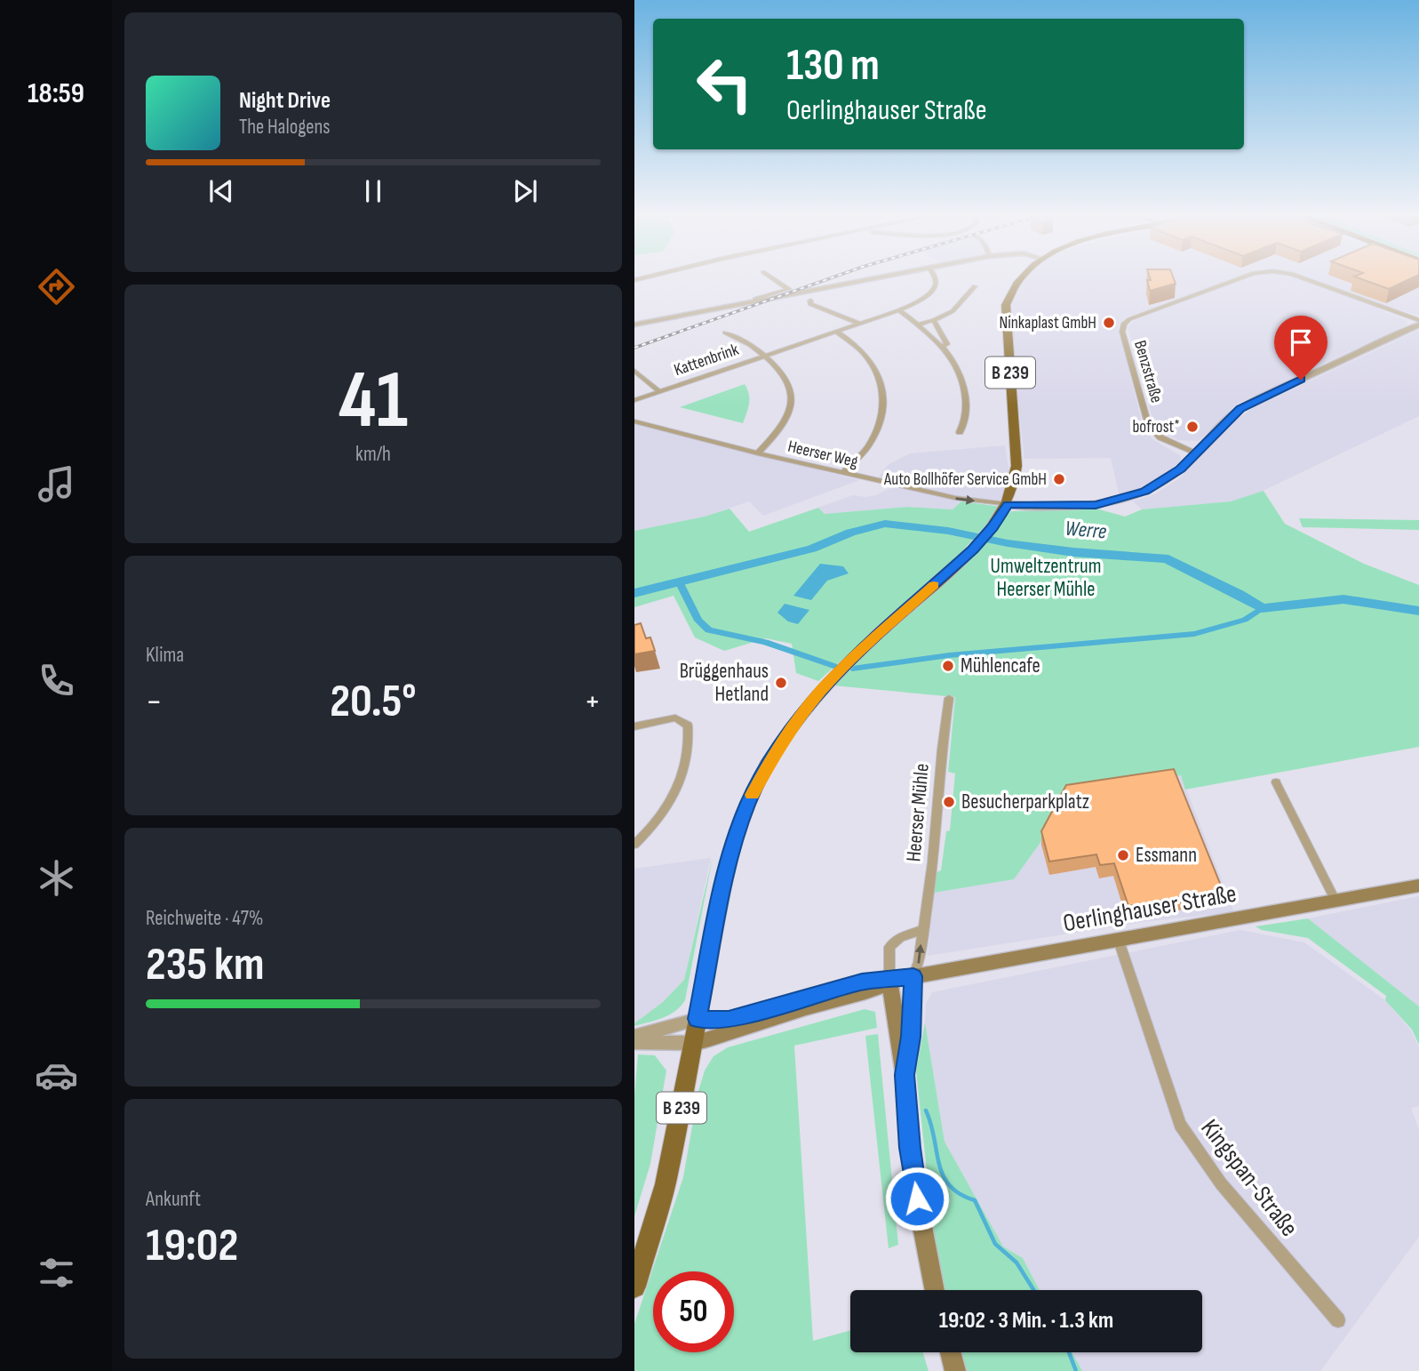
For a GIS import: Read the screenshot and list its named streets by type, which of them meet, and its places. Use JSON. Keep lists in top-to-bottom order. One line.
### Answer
{"streets":{"main road":["B 239","Oerlinghauser Straße"],"street":["Kattenbrink","Benzstraße","Heerser Weg","Heerser Mühle","Kingspan-Straße"]},"crossings":[["B 239","Heerser Weg"],["B 239","Oerlinghauser Straße"],["Heerser Mühle","Oerlinghauser Straße"],["Oerlinghauser Straße","Kingspan-Straße"]],"one_way":["Heerser Weg"],"water":["Werre"],"parks":["Umweltzentrum Heerser Mühle"],"places":["Ninkaplast GmbH","bofrost*","Auto Bollhöfer Service GmbH","Mühlencafe","Brüggenhaus Hetland","Besucherparkplatz","Essmann"],"page":{"tabs":"18:59","turn":["130 m","Oerlinghauser Straße"],"song":["Night Drive","The Halogens"],"tile":[["41","km/h"],"Klima",["Reichweite · 47%","235 km"],["Ankunft","19:02"]],"heat":["−","20.5°","+"],"limit":"50","trip":"19:02 · 3 Min. · 1.3 km"}}
